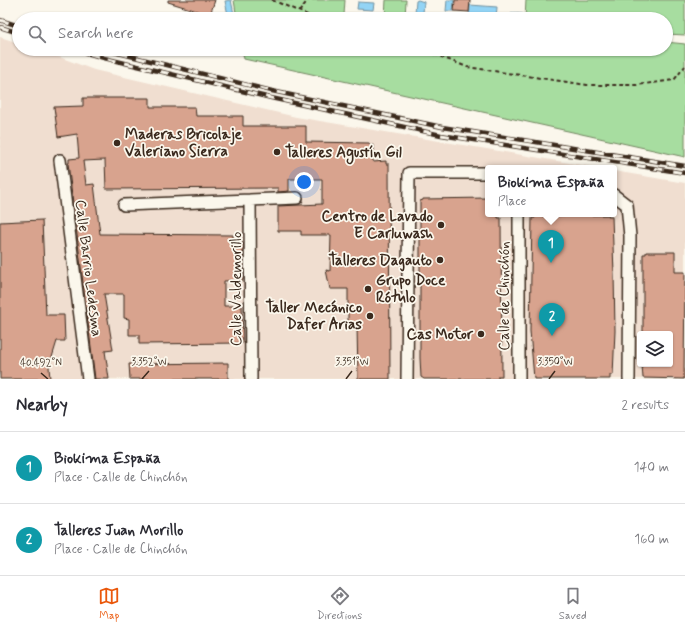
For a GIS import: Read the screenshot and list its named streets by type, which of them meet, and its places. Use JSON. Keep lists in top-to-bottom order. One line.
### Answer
{"streets":{"street":["Calle Barrio Ledesma","Calle Valdemorillo","Calle de Chinchón"]},"places":["Maderas Bricolaje Valeriano Sierra","Talleres Agustín Gil","Centro de Lavado E Carluwash","Talleres Dagauto","Grupo Doce Rótulo","Taller Mecánico Dafer Arias","Cas Motor"],"page":{"search":"Search here","popup":["Biokima España","Place"],"pins":["1","2"],"heading":["Nearby","2 results"],"list":[{"mark":"1","name":"Biokima España","note":"Place · Calle de Chinchón","value":"140 m"},{"mark":"2","name":"Talleres Juan Morillo","note":"Place · Calle de Chinchón","value":"160 m"}],"nav":["Map","Directions","Saved"]},"coordinates":["3.352°W","3.351°W","3.350°W","40.492°N"]}
